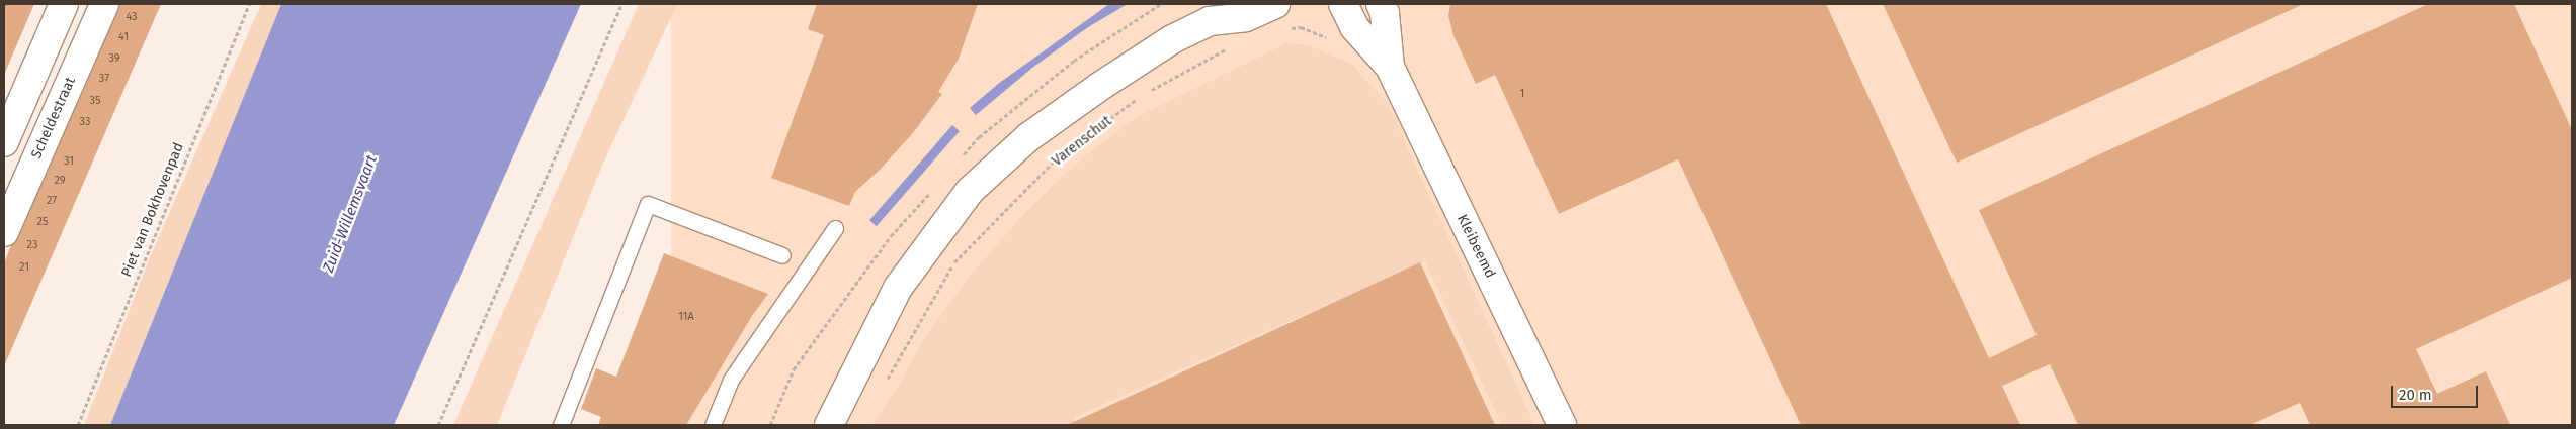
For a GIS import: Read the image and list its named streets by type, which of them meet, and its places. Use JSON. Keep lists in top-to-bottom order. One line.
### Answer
{"streets":{"street":["Scheldestraat","Kleibeemd"],"path":["Varenschut","Piet van Bokhovenpad"]},"water":["Zuid-Willemsvaart"],"house_numbers":["43","41","39","37","1","35","33","31","29","27","25","23","21","11A"],"scale_bar":"20 m"}
